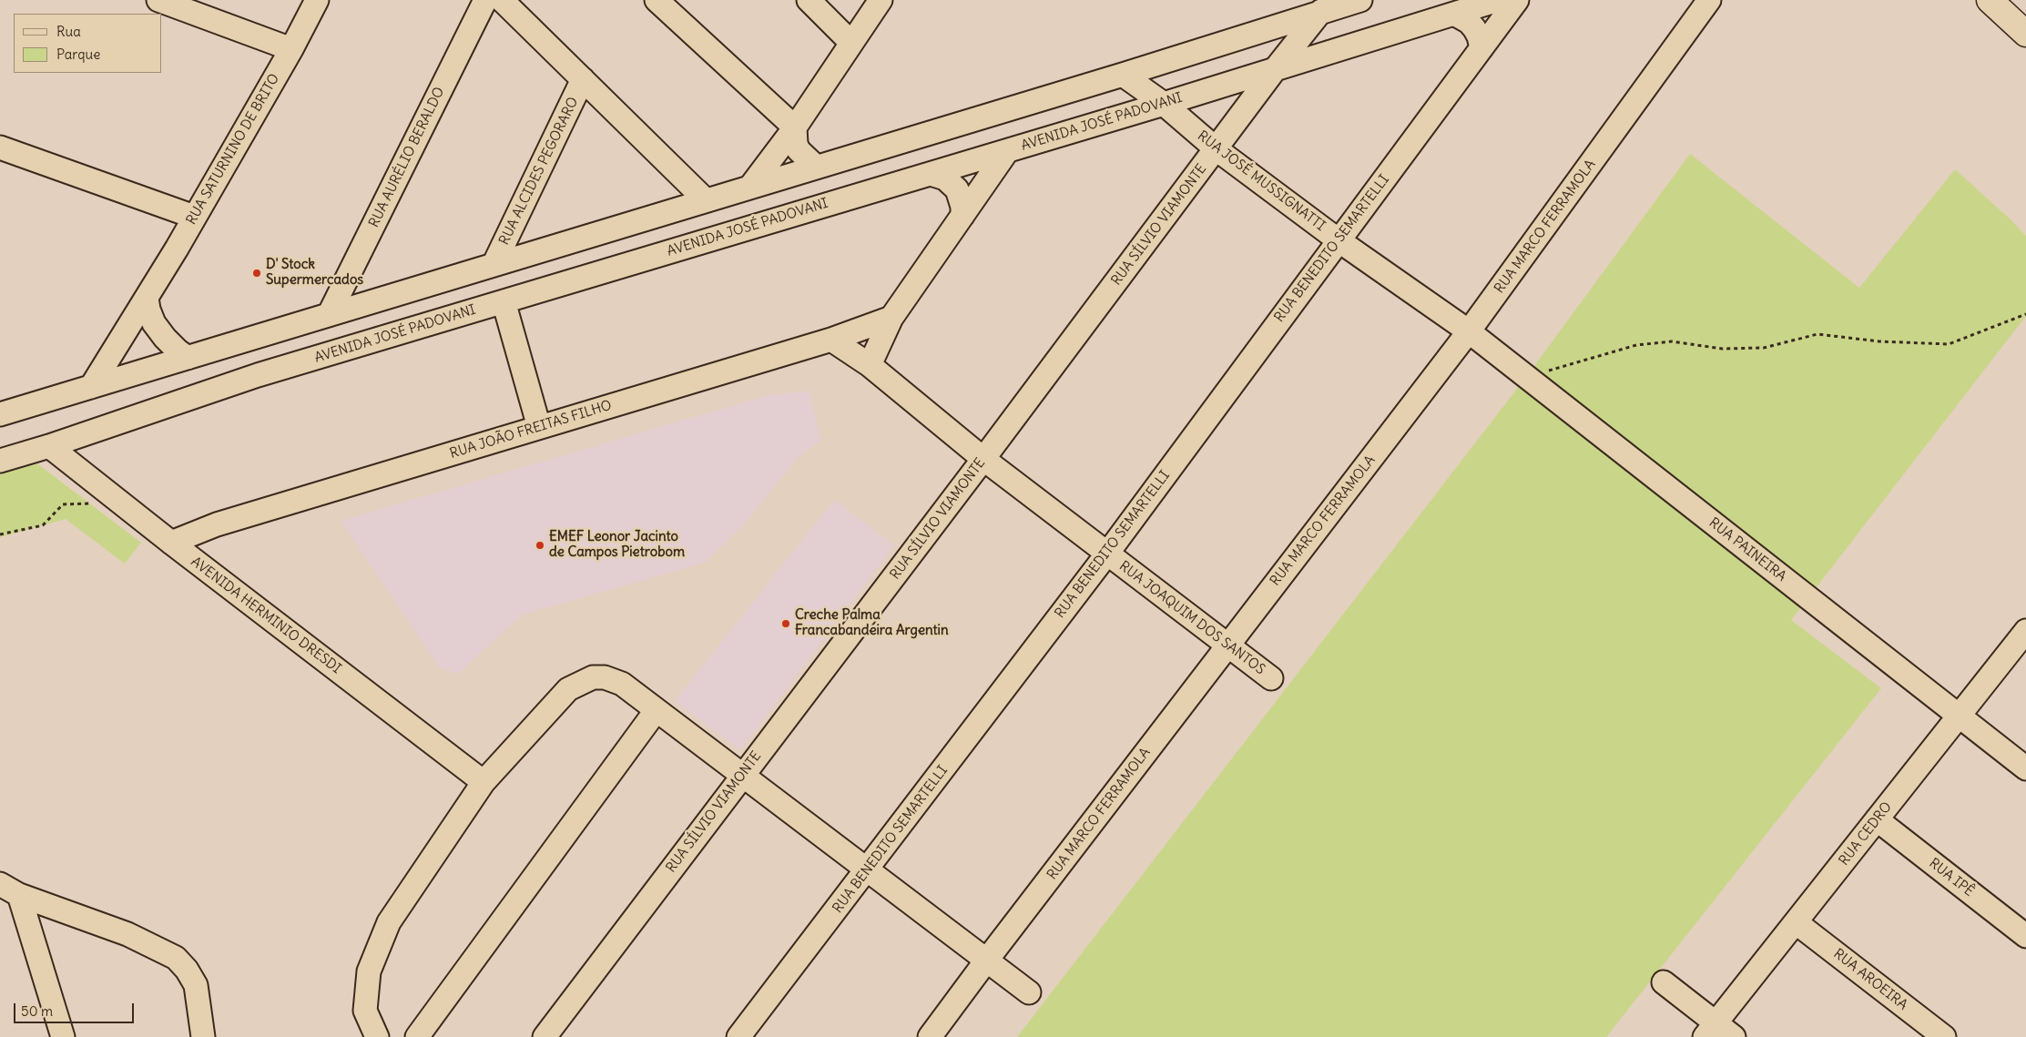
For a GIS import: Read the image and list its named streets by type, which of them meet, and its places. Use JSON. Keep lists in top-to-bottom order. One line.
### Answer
{"streets":{"street":["AVENIDA JOSÉ PADOVANI","RUA SATURNINO DE BRITO","RUA AURÉLIO BERALDO","RUA ALCIDES PEGORARO","RUA JOSÉ MUSSIGNATTI","RUA SÍLVIO VIAMONTE","RUA MARCO FERRAMOLA","RUA BENEDITO SEMARTELLI","RUA JOÃO FREITAS FILHO","RUA PAINEIRA","AVENIDA HERMINIO DRESDI","RUA JOAQUIM DOS SANTOS","RUA CEDRO","RUA IPÊ","RUA AROEIRA"]},"crossings":[["AVENIDA JOSÉ PADOVANI","RUA JOSÉ MUSSIGNATTI"],["AVENIDA JOSÉ PADOVANI","RUA SÍLVIO VIAMONTE"],["AVENIDA JOSÉ PADOVANI","AVENIDA HERMINIO DRESDI"],["RUA JOSÉ MUSSIGNATTI","RUA SÍLVIO VIAMONTE"],["RUA JOSÉ MUSSIGNATTI","RUA MARCO FERRAMOLA"],["RUA JOSÉ MUSSIGNATTI","RUA BENEDITO SEMARTELLI"],["RUA JOSÉ MUSSIGNATTI","RUA PAINEIRA"],["RUA SÍLVIO VIAMONTE","RUA JOAQUIM DOS SANTOS"],["RUA MARCO FERRAMOLA","RUA PAINEIRA"],["RUA MARCO FERRAMOLA","RUA JOAQUIM DOS SANTOS"],["RUA BENEDITO SEMARTELLI","RUA JOAQUIM DOS SANTOS"],["RUA JOÃO FREITAS FILHO","AVENIDA HERMINIO DRESDI"],["RUA JOÃO FREITAS FILHO","RUA JOAQUIM DOS SANTOS"],["RUA PAINEIRA","RUA CEDRO"],["RUA CEDRO","RUA IPÊ"],["RUA CEDRO","RUA AROEIRA"]],"places":["D' Stock Supermercados","EMEF Leonor Jacinto de Campos Pietrobom","Creche Palma Francabandeira Argentin"],"legend":["Rua","Parque"],"scale_bar":"50 m"}
